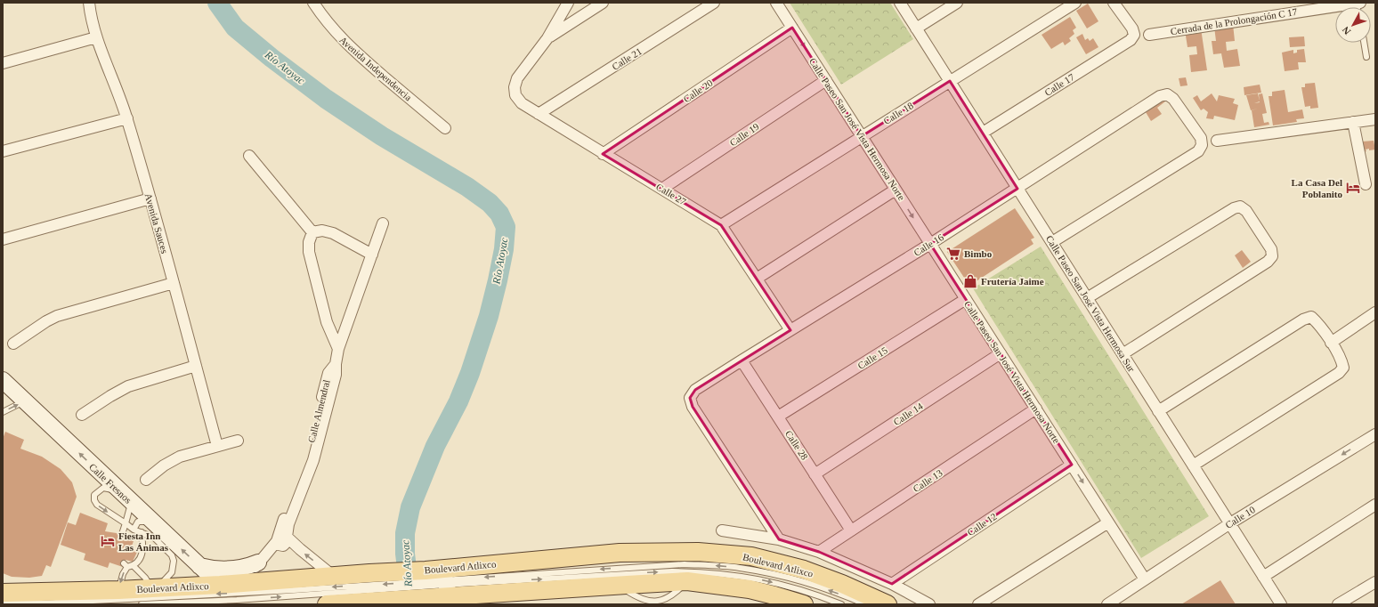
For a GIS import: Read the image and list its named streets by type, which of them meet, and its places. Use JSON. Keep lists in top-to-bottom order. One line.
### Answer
{"streets":{"main road":["Calle Fresnos","Boulevard Atlixco"],"street":["Cerrada de la Prolongación C 17","Calle 21","Avenida Independencia","Calle 17","Calle 20","Calle 18","Calle Paseo San José Vista Hermosa Norte","Calle 19","Calle 27","Avenida Sauces","Calle 16","Calle Paseo San José Vista Hermosa Sur","Calle 15","Calle Almendral","Calle 14","Calle 28","Calle 13","Calle 10","Calle 12"]},"crossings":[["Calle 21","Calle 27"],["Calle 17","Calle Paseo San José Vista Hermosa Sur"],["Calle 20","Calle Paseo San José Vista Hermosa Norte"],["Calle 20","Calle 27"],["Calle 18","Calle Paseo San José Vista Hermosa Norte"],["Calle 18","Calle 27"],["Calle 18","Calle Paseo San José Vista Hermosa Sur"],["Calle Paseo San José Vista Hermosa Norte","Calle 19"],["Calle Paseo San José Vista Hermosa Norte","Calle 16"],["Calle Paseo San José Vista Hermosa Norte","Calle 15"],["Calle Paseo San José Vista Hermosa Norte","Calle 14"],["Calle Paseo San José Vista Hermosa Norte","Calle 13"],["Calle Paseo San José Vista Hermosa Norte","Calle 10"],["Calle Paseo San José Vista Hermosa Norte","Calle 12"],["Calle 19","Calle 27"],["Calle 27","Calle 16"],["Calle 16","Calle Paseo San José Vista Hermosa Sur"],["Calle 16","Calle 28"],["Calle Paseo San José Vista Hermosa Sur","Calle 10"],["Calle 15","Calle 28"],["Calle Almendral","Boulevard Atlixco"],["Calle 14","Calle 28"],["Calle 28","Calle 13"],["Calle Fresnos","Boulevard Atlixco"]],"one_way":["Calle Fresnos"],"water":["Río Atoyac"],"places":{"hotel":["La Casa Del Poblanito","Fiesta Inn Las Ánimas"],"supermarket":["Bimbo"],"shop":["Frutería Jaime"]},"north":"bottom left"}
